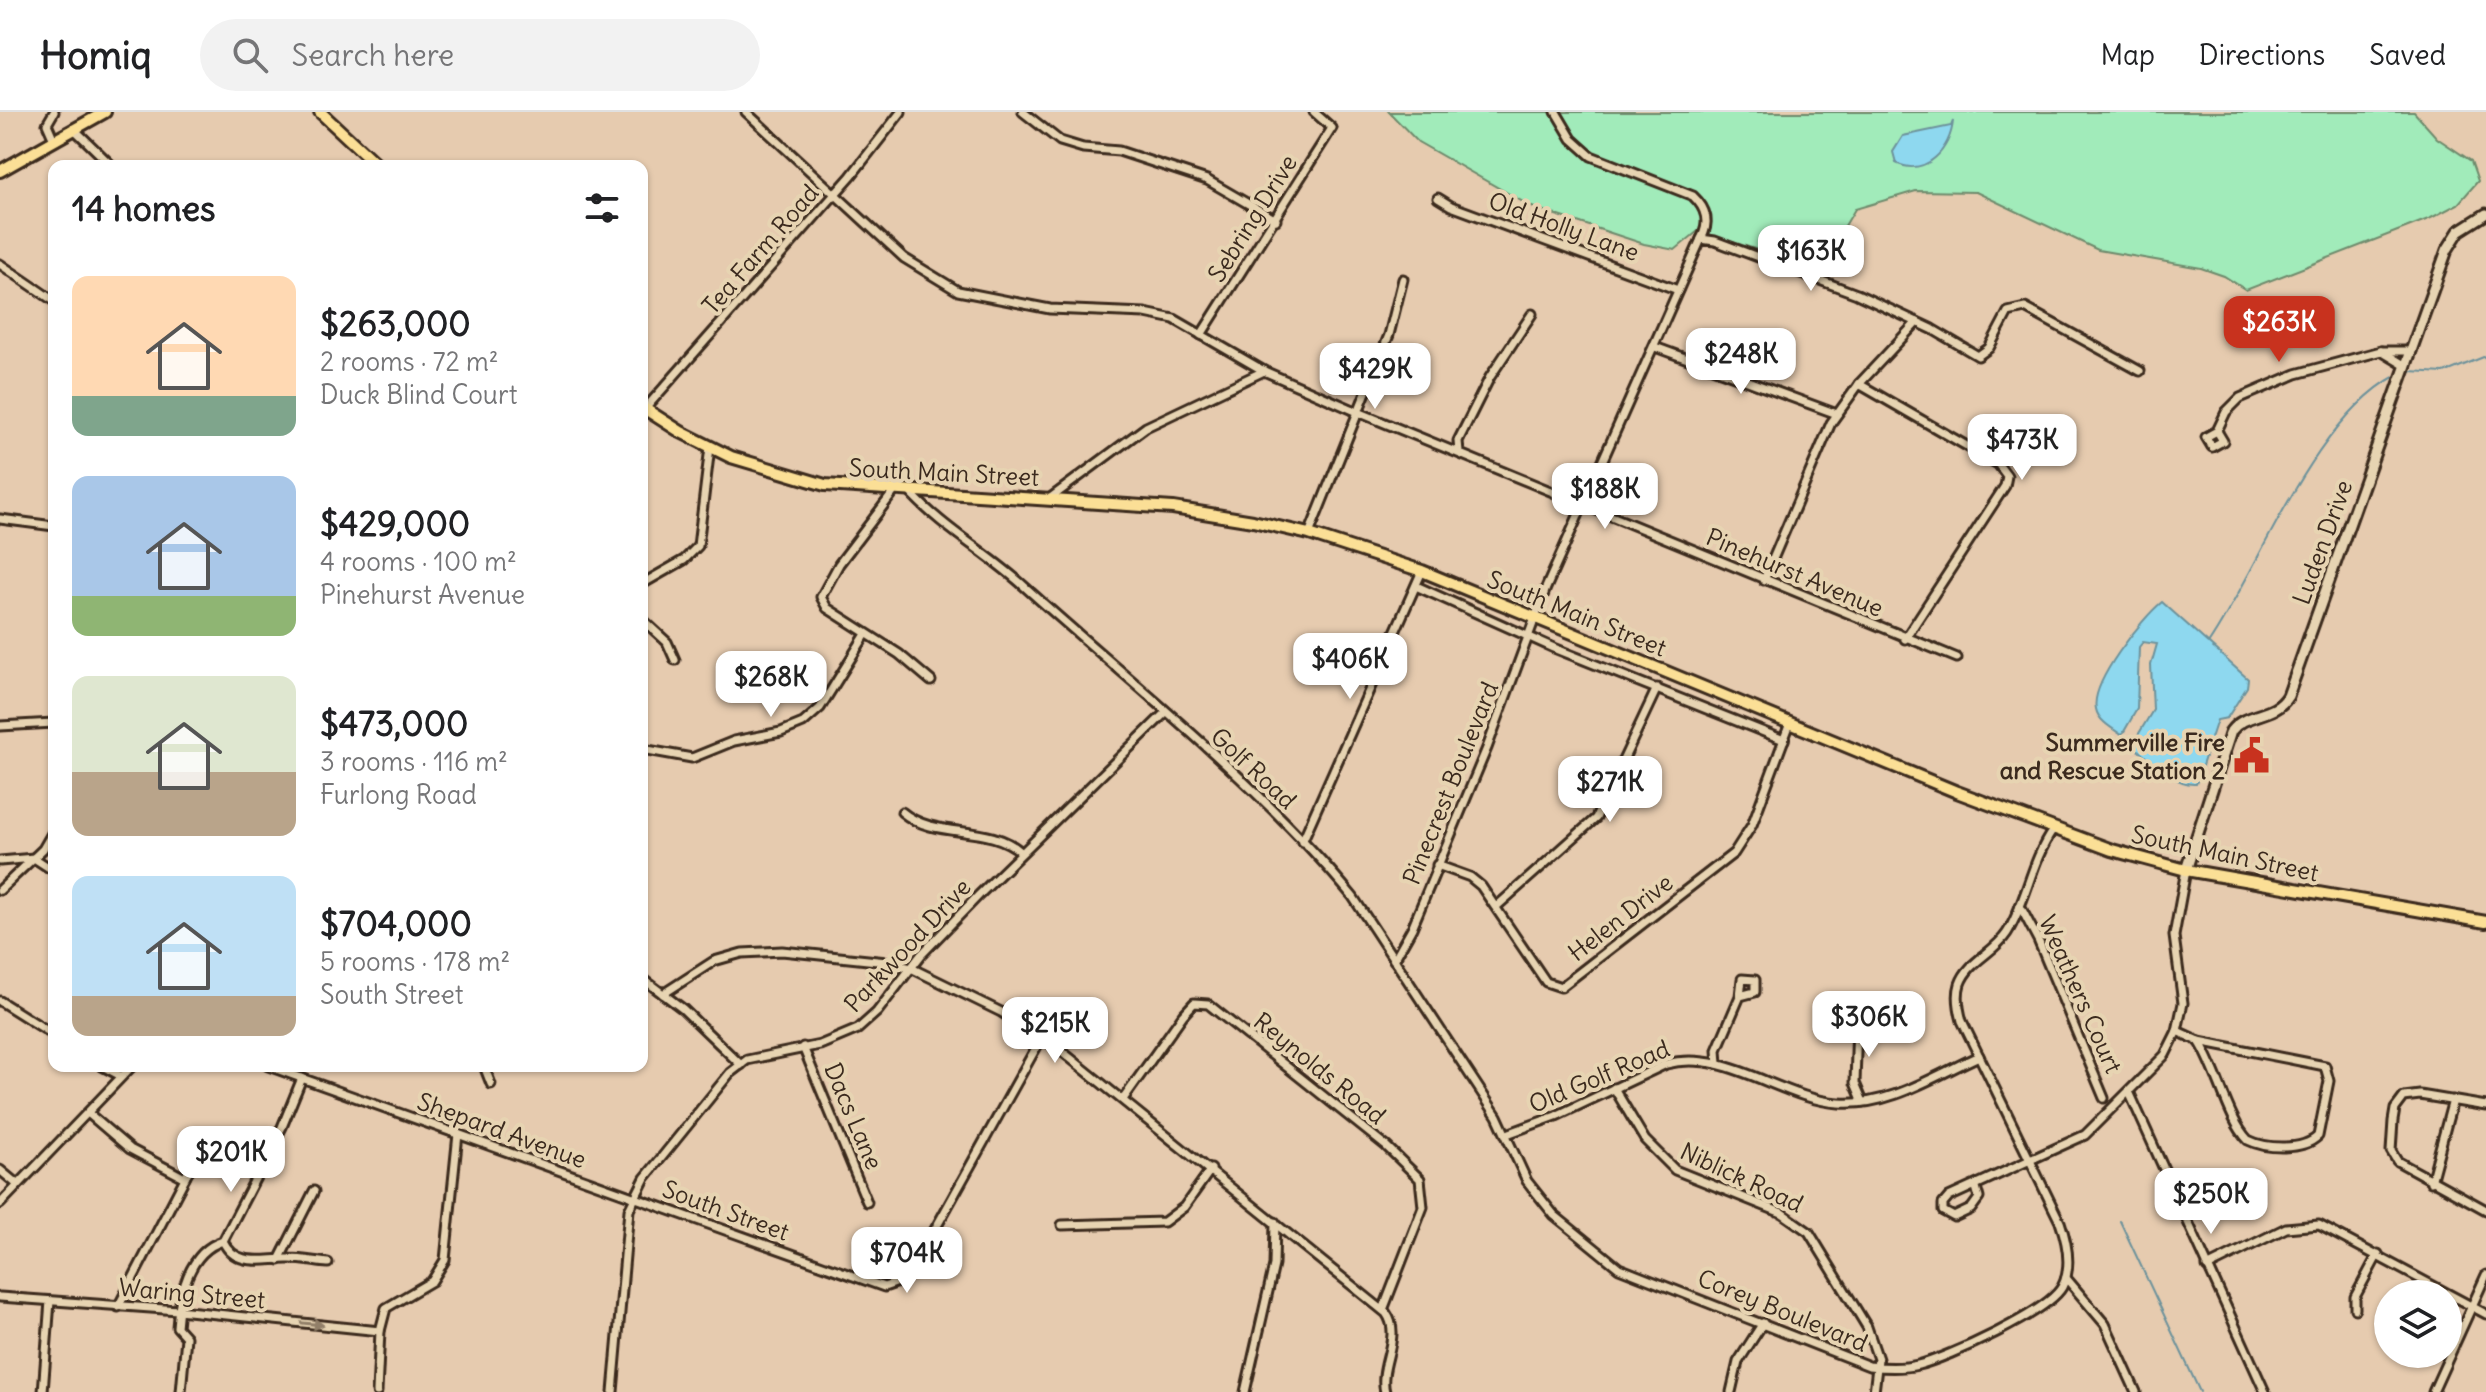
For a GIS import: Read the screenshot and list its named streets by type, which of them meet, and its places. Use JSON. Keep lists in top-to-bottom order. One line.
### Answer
{"streets":{"main road":["South Main Street"],"street":["Sebring Drive","Old Holly Lane","Tea Farm Road","Luden Drive","Pinehurst Avenue","Golf Road","Pinecrest Boulevard","Helen Drive","Parkwood Drive","Weathers Court","Reynolds Road","Old Golf Road","Dacs Lane","Shepard Avenue","Niblick Road","South Street","Waring Street","Corey Boulevard"]},"crossings":[["Sebring Drive","Pinehurst Avenue"],["Old Holly Lane","Pinecrest Boulevard"],["Tea Farm Road","Pinehurst Avenue"],["South Main Street","Luden Drive"],["South Main Street","Golf Road"],["South Main Street","Pinecrest Boulevard"],["South Main Street","Helen Drive"],["Pinehurst Avenue","Pinecrest Boulevard"],["Golf Road","Pinecrest Boulevard"],["Golf Road","Parkwood Drive"],["Golf Road","Old Golf Road"],["Golf Road","Corey Boulevard"],["Pinecrest Boulevard","Helen Drive"],["Parkwood Drive","Dacs Lane"],["Old Golf Road","Niblick Road"],["Old Golf Road","Corey Boulevard"],["Shepard Avenue","South Street"],["Niblick Road","Corey Boulevard"]],"one_way":["Waring Street"],"places":{"public building":["Summerville Fire and Rescue Station 2"]},"page":{"header":"Homiq","search":"Search here","nav":["Map","Directions","Saved"],"heading":"14 homes","price":["$163K","$263K","$248K","$429K","$473K","$188K","$406K","$268K","$271K","$306K","$215K","$201K","$250K","$704K"],"list":[{"name":"$263,000","note":"2 rooms · 72 m² · Duck Blind Court"},{"name":"$429,000","note":"4 rooms · 100 m² · Pinehurst Avenue"},{"name":"$473,000","note":"3 rooms · 116 m² · Furlong Road"},{"name":"$704,000","note":"5 rooms · 178 m² · South Street"}]}}
